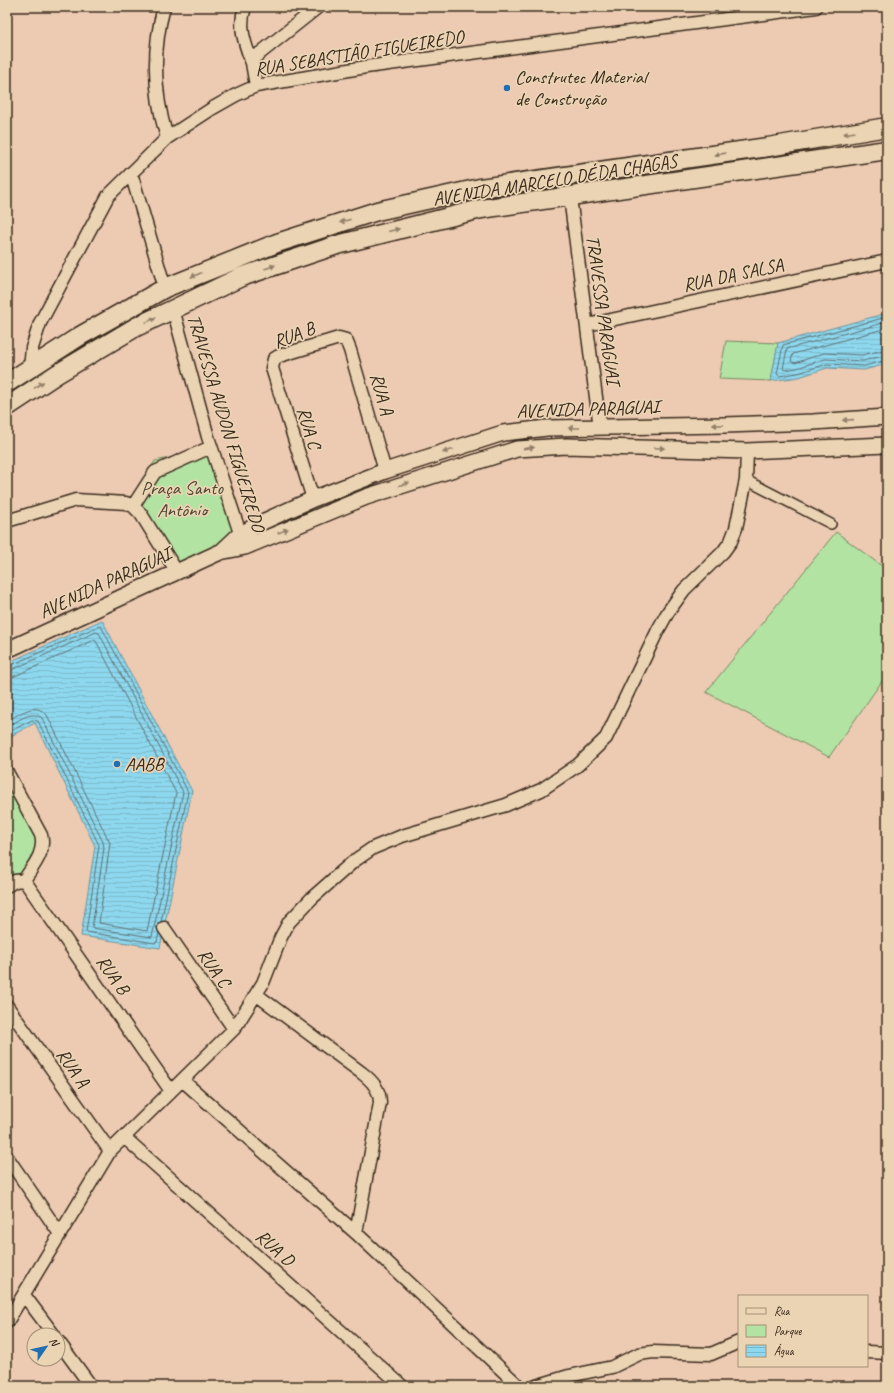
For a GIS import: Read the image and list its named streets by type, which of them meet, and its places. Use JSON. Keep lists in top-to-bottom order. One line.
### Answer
{"streets":{"main road":["AVENIDA MARCELO DÉDA CHAGAS"],"street":["RUA SEBASTIÃO FIGUEIREDO","RUA DA SALSA","TRAVESSA PARAGUAI","RUA B","RUA A","AVENIDA PARAGUAI","TRAVESSA AUDON FIGUEIREDO","RUA C","RUA D"]},"crossings":[["RUA SEBASTIÃO FIGUEIREDO","AVENIDA MARCELO DÉDA CHAGAS"],["AVENIDA MARCELO DÉDA CHAGAS","TRAVESSA PARAGUAI"],["AVENIDA MARCELO DÉDA CHAGAS","TRAVESSA AUDON FIGUEIREDO"],["RUA DA SALSA","TRAVESSA PARAGUAI"],["TRAVESSA PARAGUAI","AVENIDA PARAGUAI"],["RUA B","RUA A"],["RUA B","RUA C"],["RUA A","AVENIDA PARAGUAI"],["AVENIDA PARAGUAI","TRAVESSA AUDON FIGUEIREDO"],["AVENIDA PARAGUAI","RUA C"]],"parks":["Praça Santo Antônio"],"places":["Construtec Material de Construção","AABB"],"legend":["Rua","Parque","Água"],"north":"top right"}
